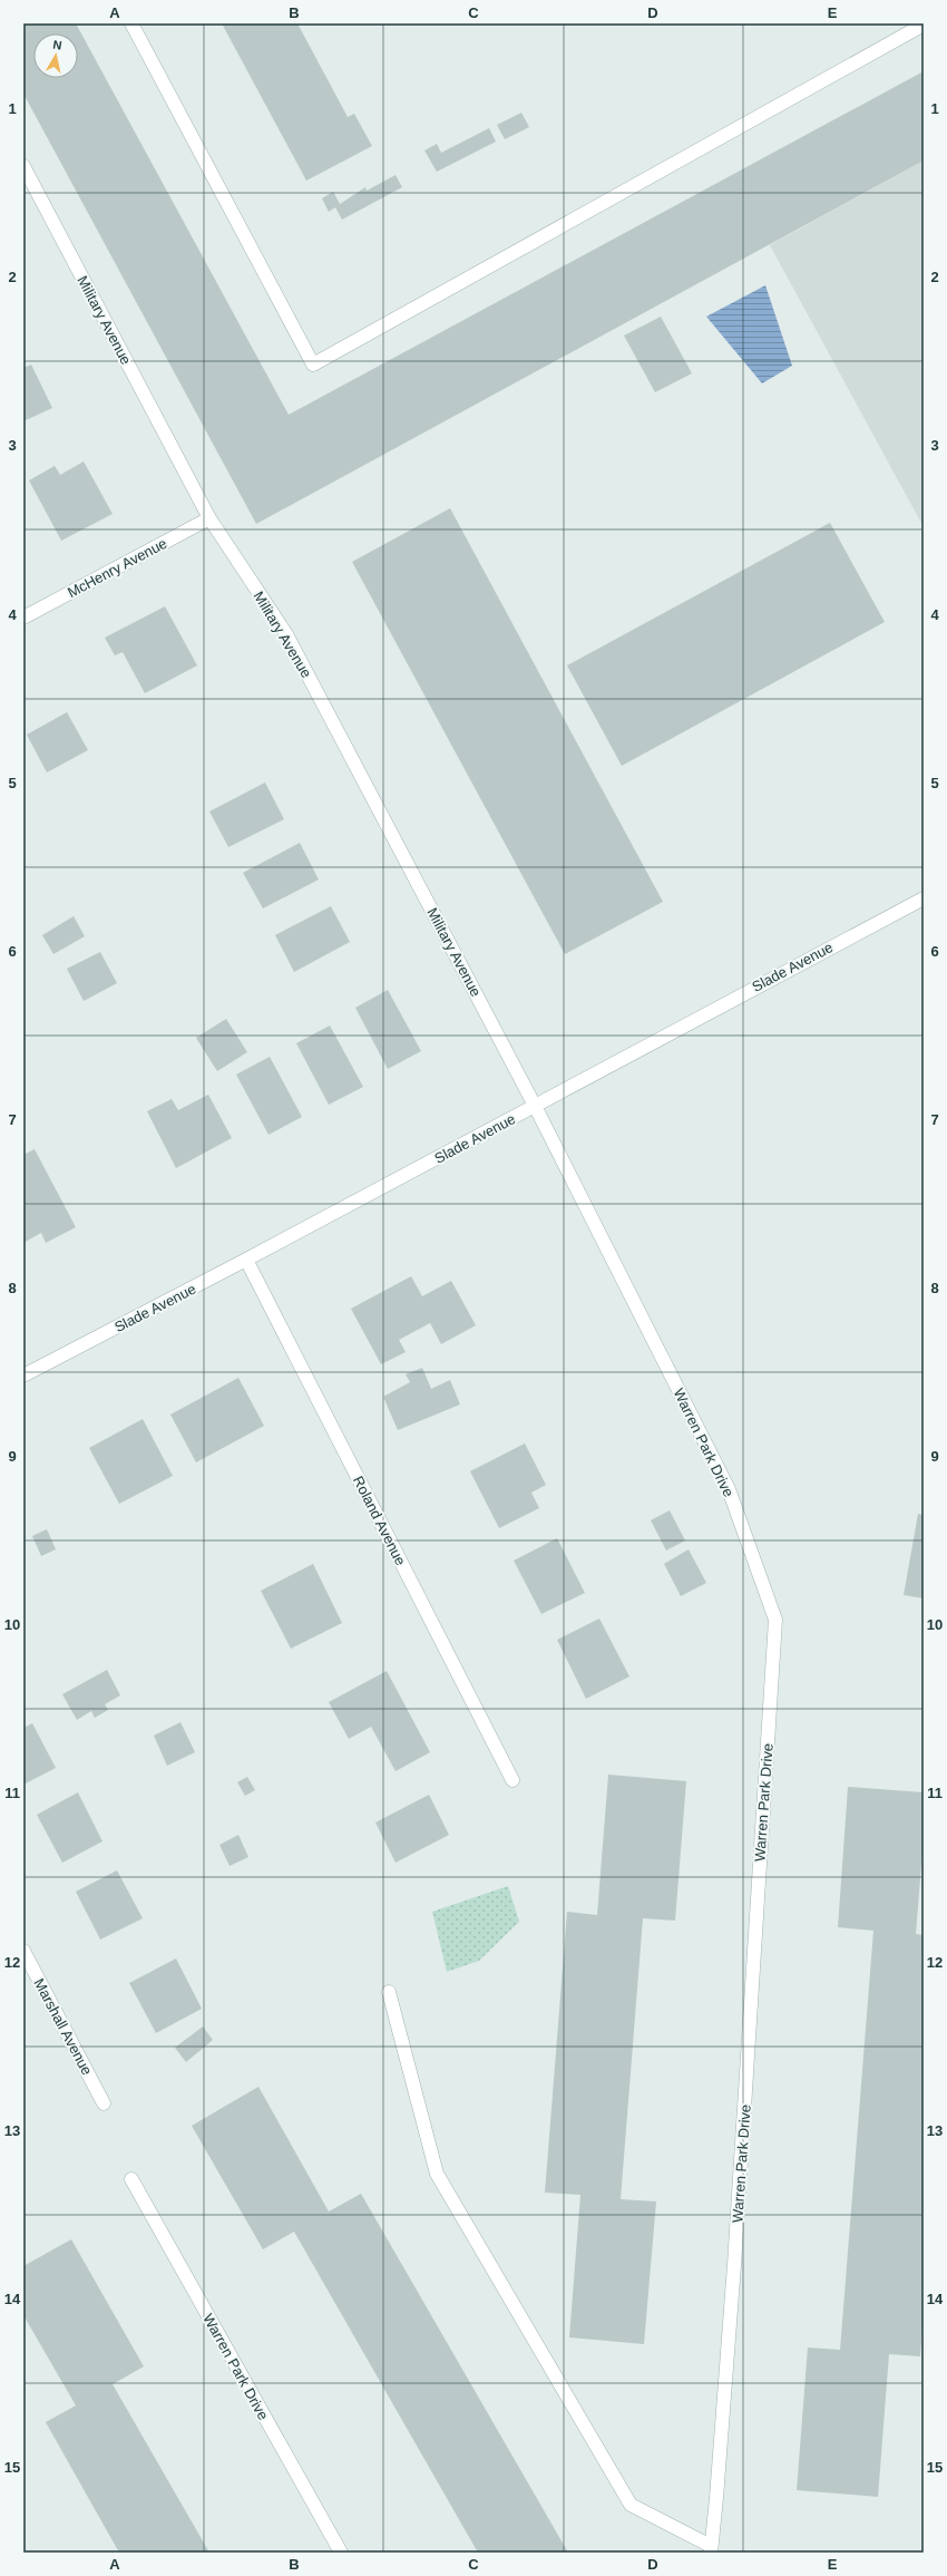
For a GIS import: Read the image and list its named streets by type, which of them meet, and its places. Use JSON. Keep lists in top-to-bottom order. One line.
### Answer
{"streets":{"street":["Military Avenue","McHenry Avenue","Slade Avenue","Warren Park Drive","Roland Avenue","Marshall Avenue"]},"crossings":[["Military Avenue","McHenry Avenue"],["Military Avenue","Slade Avenue"],["Military Avenue","Warren Park Drive"],["Slade Avenue","Warren Park Drive"],["Slade Avenue","Roland Avenue"]],"north":"top","grid":{"columns":["A","B","C","D","E"],"rows":["1","2","3","4","5","6","7","8","9","10","11","12","13","14","15"]}}
